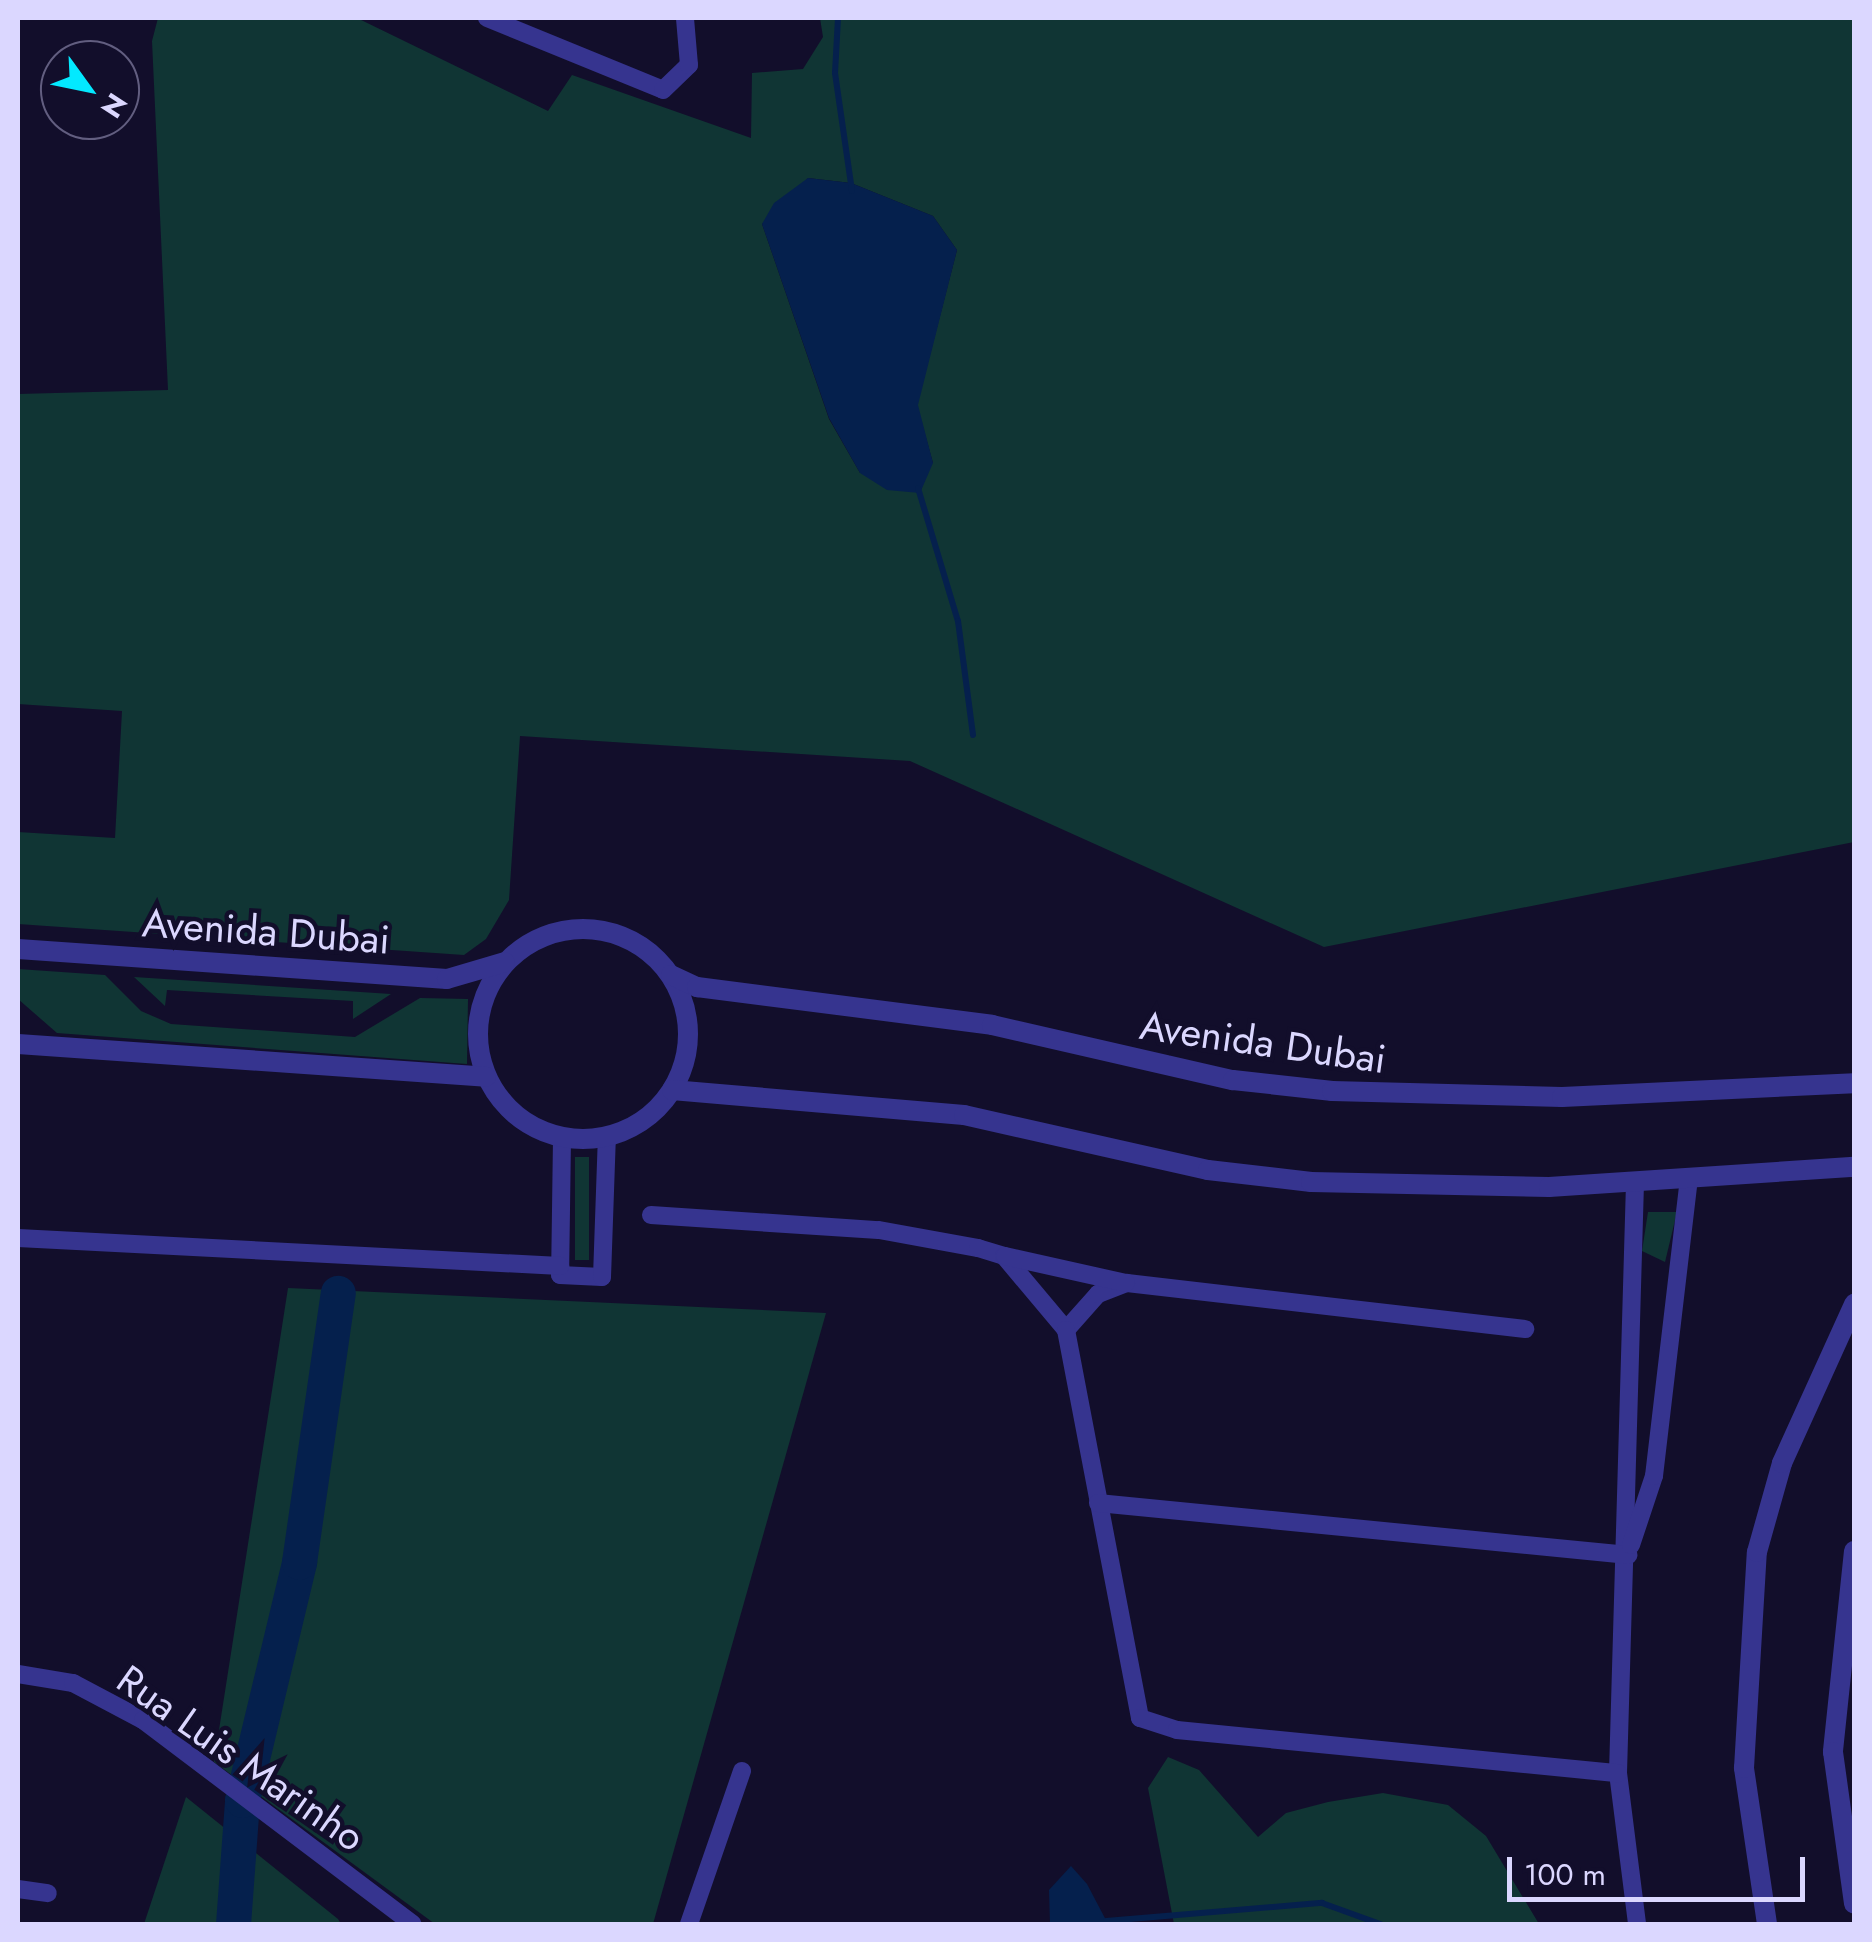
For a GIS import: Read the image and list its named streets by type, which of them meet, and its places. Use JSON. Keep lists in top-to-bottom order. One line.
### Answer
{"streets":{"street":["Avenida Dubai","Rua Luis Marinho"]},"scale_bar":"100 m","north":"bottom right"}
